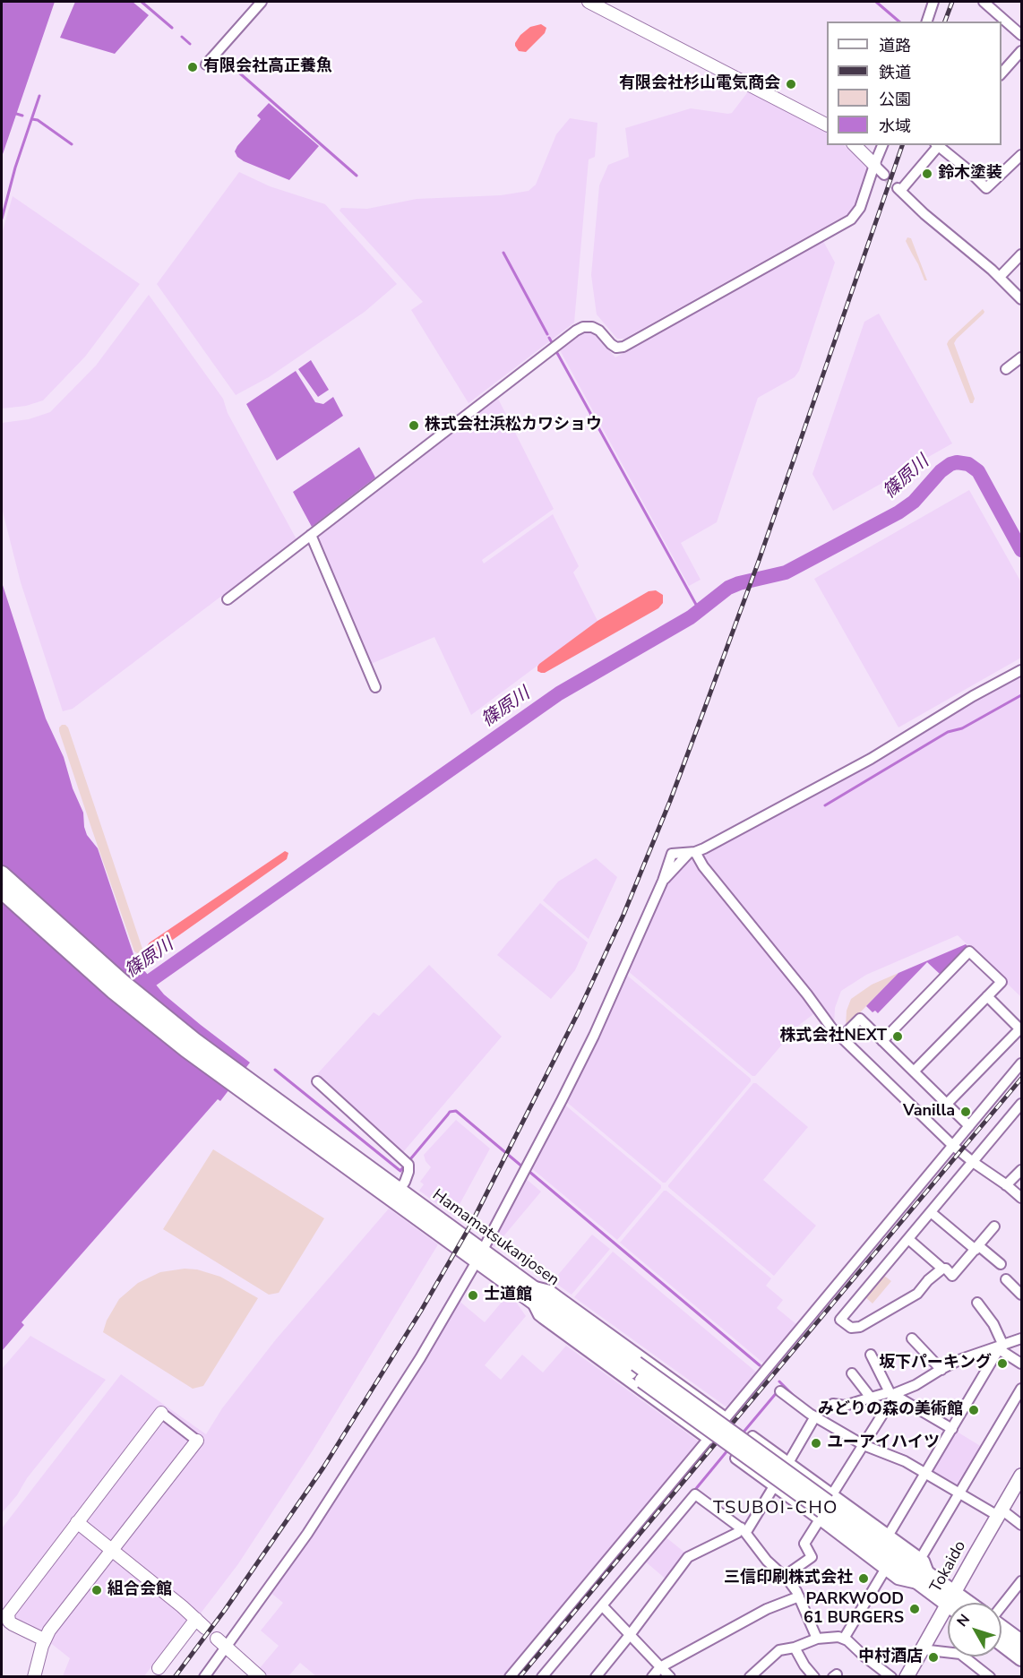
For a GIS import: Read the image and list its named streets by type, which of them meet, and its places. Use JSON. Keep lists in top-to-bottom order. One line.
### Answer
{"streets":{"main road":["Hamamatsukanjosen","Tokaido"]},"crossings":[["Hamamatsukanjosen","Tokaido"]],"districts":["TSUBOI-CHO"],"water":["篠原川"],"places":["有限会社高正養魚","有限会社杉山電気商会","鈴木塗装","株式会社浜松カワショウ","株式会社NEXT","Vanilla","士道館","坂下パーキング","みどりの森の美術館","ユーアイハイツ","三信印刷株式会社","組合会館","PARKWOOD 61 BURGERS","中村酒店"],"legend":["道路","鉄道","公園","水域"],"north":"top left"}
